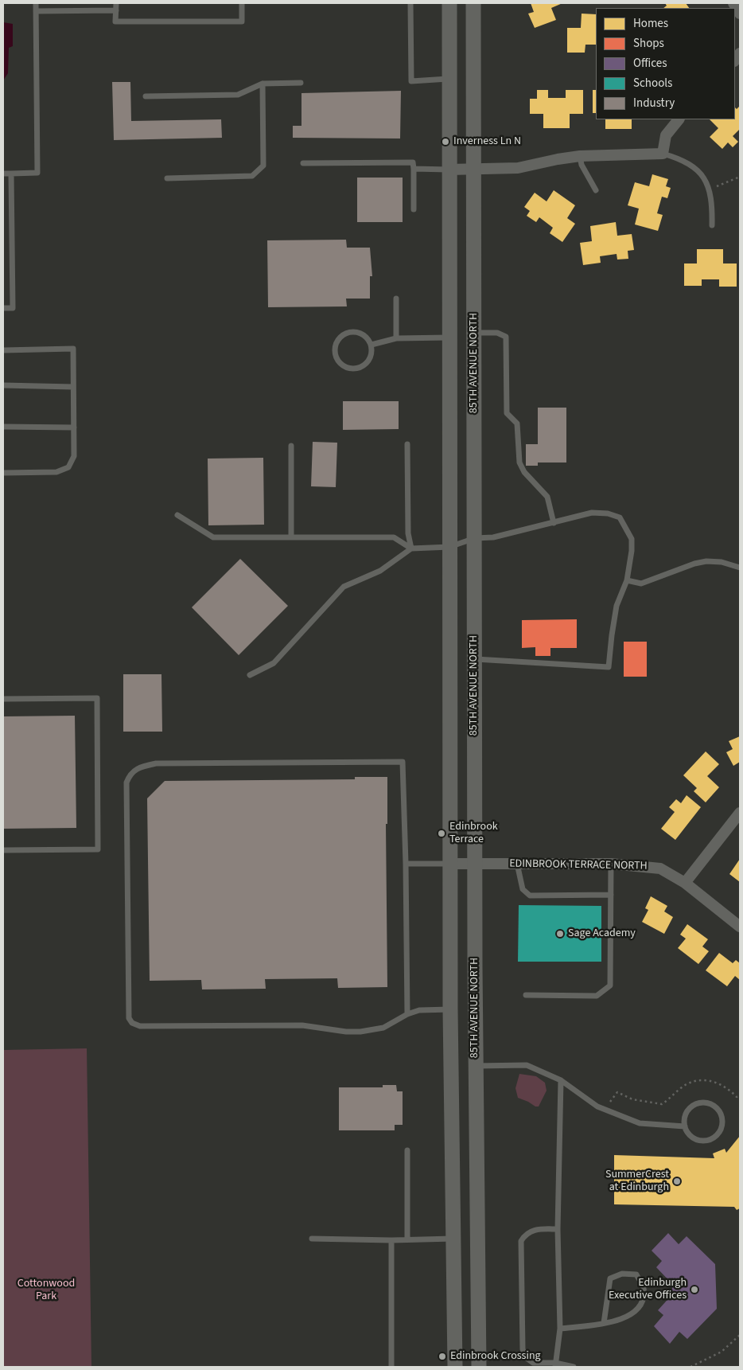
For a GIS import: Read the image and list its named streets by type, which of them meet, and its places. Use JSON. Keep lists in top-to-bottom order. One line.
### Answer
{"streets":{"main road":["85TH AVENUE NORTH"],"street":["EDINBROOK TERRACE NORTH"]},"crossings":[["85TH AVENUE NORTH","EDINBROOK TERRACE NORTH"]],"parks":["Cottonwood Park"],"places":["Inverness Ln N","Edinbrook Terrace","Sage Academy","SummerCrest at Edinburgh","Edinburgh Executive Offices","Edinbrook Crossing"],"legend":["Homes","Shops","Offices","Schools","Industry"]}
